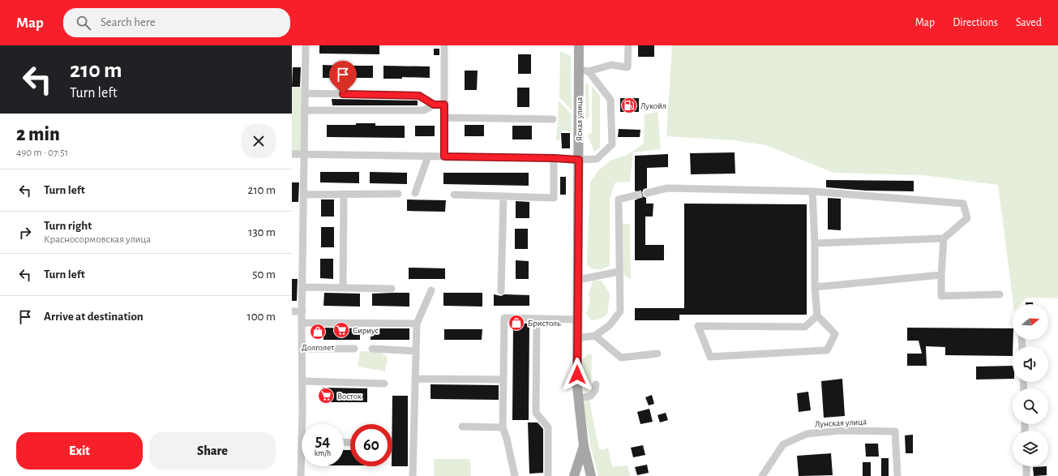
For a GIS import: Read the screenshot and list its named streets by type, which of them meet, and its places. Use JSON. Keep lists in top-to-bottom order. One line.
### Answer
{"streets":{"main road":["Ясная улица"],"street":["Лунская улица"]},"places":{"fuel station":["Лукойл"],"shop":["Бристоль","Долголет"],"supermarket":["Сириус","Восток"]},"north":"right","page":{"header":"Map","search":"Search here","nav":["Map","Directions","Saved"],"turn":["210 m","Turn left"],"heading":["2 min","490 m · 07:51"],"list":[{"name":"Turn left","value":"210 m"},{"name":"Turn right","note":"Красносормовская улица","value":"130 m"},{"name":"Turn left","value":"50 m"},{"name":"Arrive at destination","value":"100 m"}],"speed":"54 km/h","limit":"60","buttons":["Exit","Share"]}}
